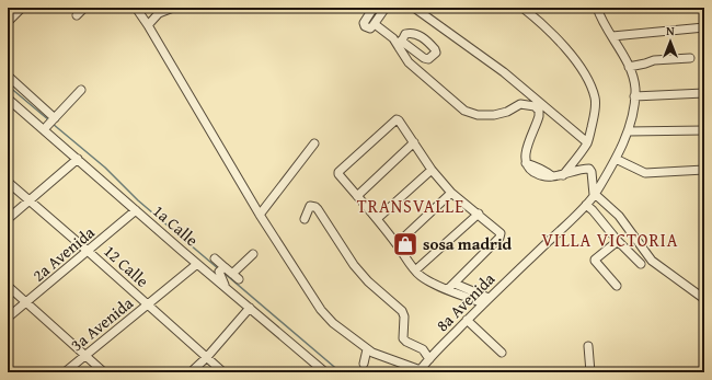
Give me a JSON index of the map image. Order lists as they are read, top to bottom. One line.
{"streets":{"street":["1a Calle","2a Avenida","12 Calle","8a Avenida","3a Avenida"]},"crossings":[["1a Calle","2a Avenida"],["1a Calle","3a Avenida"],["2a Avenida","12 Calle"],["12 Calle","3a Avenida"]],"districts":["TRANSVALLE","VILLA VICTORIA"],"places":{"shop":["sosa madrid"]},"north":"top"}
